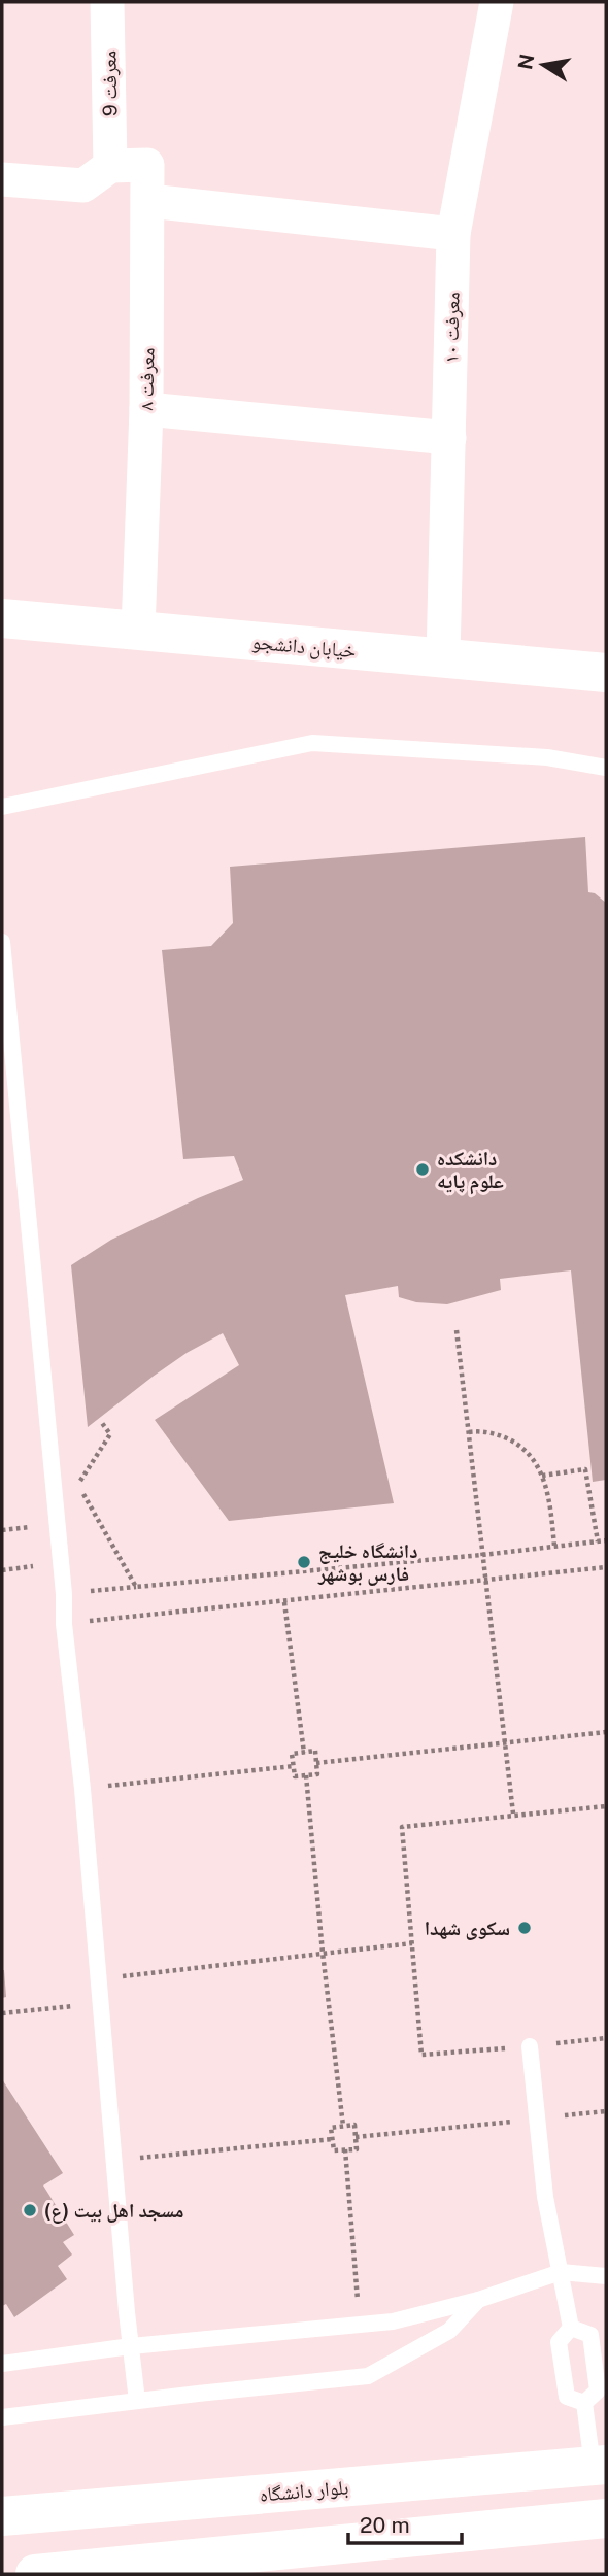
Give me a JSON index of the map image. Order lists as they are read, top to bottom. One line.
{"streets":{"street":["معرفت 9","معرفت ۱۰","معرفت ۸","خیابان دانشجو","بلوار دانشگاه"]},"crossings":[["معرفت 9","معرفت ۸"],["معرفت ۱۰","خیابان دانشجو"],["معرفت ۸","خیابان دانشجو"]],"places":["دانشکده علوم پایه","دانشگاه خلیج فارس بوشهر","سکوی شهدا","مسجد اهل بیت (ع)"],"scale_bar":"20 m","north":"left"}
